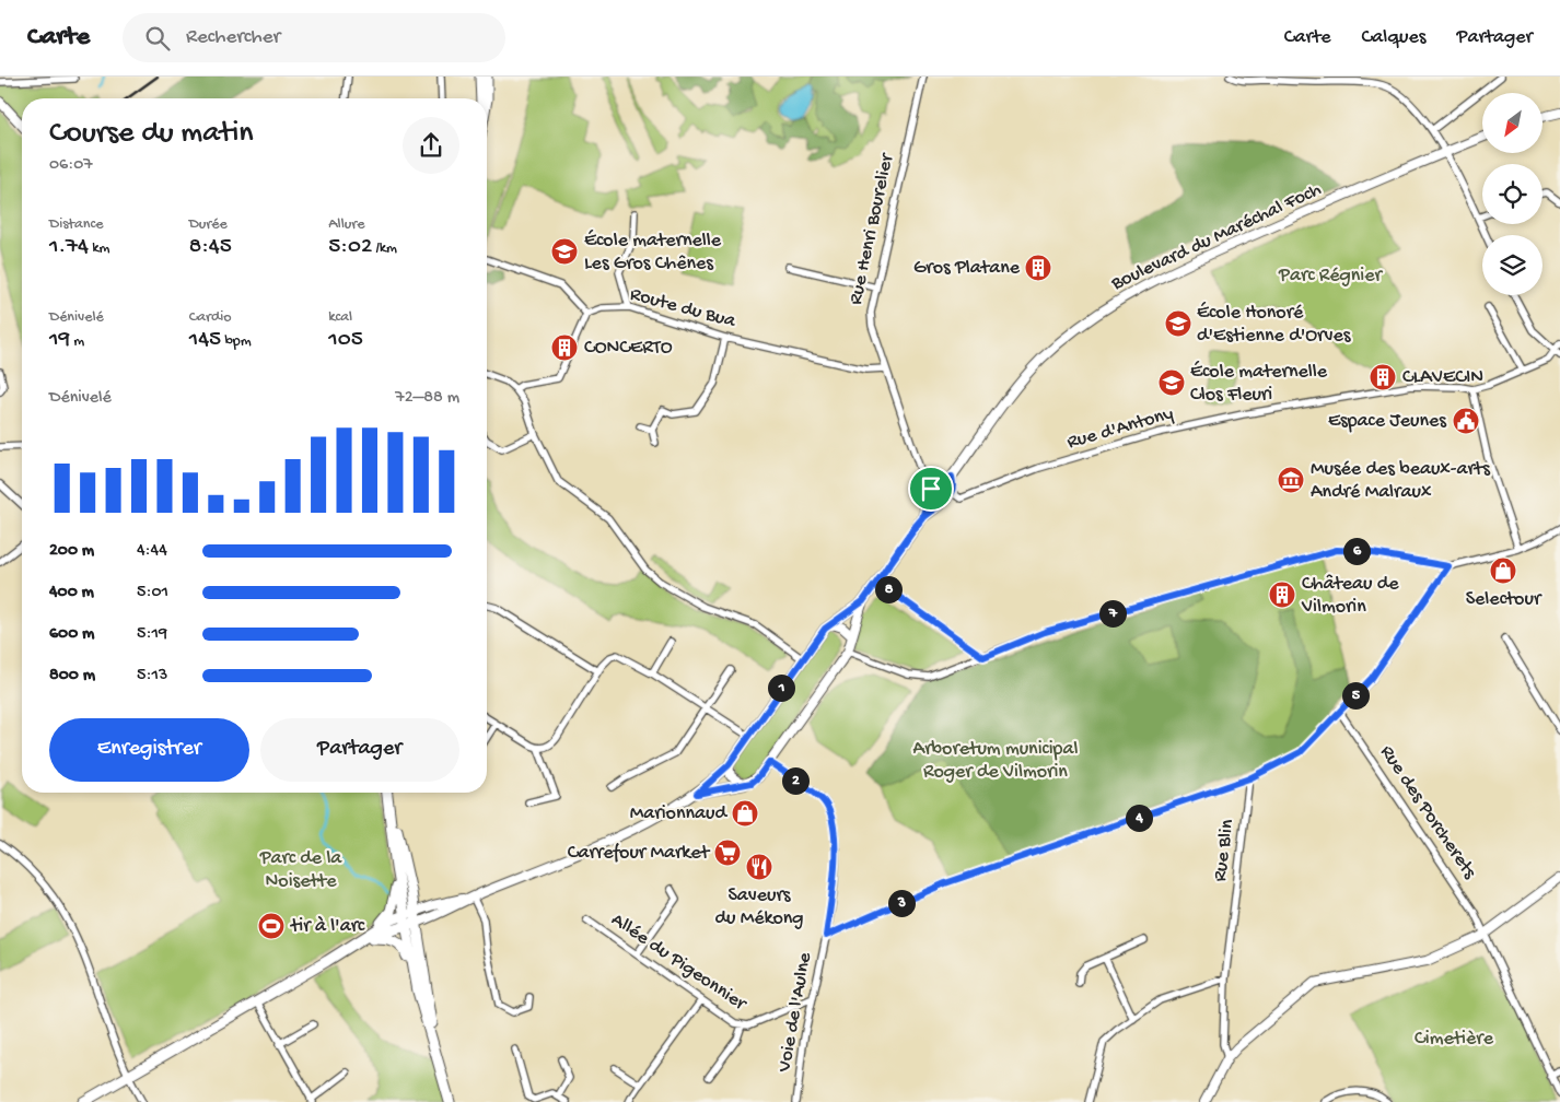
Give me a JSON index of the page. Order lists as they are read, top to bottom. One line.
{"streets":{"street":["Rue Henri Bourelier","Boulevard du Maréchal Foch","Route du Bua","Rue d'Antony","Rue des Porcherets","Rue Blin","Allée du Pigeonnier","Voie de l'Aulne"]},"crossings":[["Rue Henri Bourelier","Route du Bua"],["Allée du Pigeonnier","Voie de l'Aulne"]],"parks":["Parc Régnier","Arboretum municipal Roger de Vilmorin","Parc de la Noisette","Cimetière"],"places":{"school or university":["École maternelle Les Gros Chênes","École Honoré d'Estienne d'Orves","École maternelle Clos Fleuri"],"building":["Gros Platane","CONCERTO","CLAVECIN","Château de Vilmorin"],"public building":["Espace Jeunes"],"museum":["Musée des beaux-arts André Malraux"],"shop":["Selectour","Marionnaud"],"supermarket":["Carrefour Market"],"restaurant":["Saveurs du Mékong"],"sports":["tir à l'arc"]},"north":"bottom left","page":{"header":"Carte","search":"Rechercher","nav":["Carte","Calques","Partager"],"heading":["Course du matin","06:07"],"stats":[["Distance","1.74 km"],["Durée","8:45"],["Allure","5:02 /km"],["Dénivelé","19 m"],["Cardio","145 bpm"],["kcal","105"]],"chart":["Dénivelé","72–88 m"],"list":[{"name":"200 m","note":"4:44"},{"name":"400 m","note":"5:01"},{"name":"600 m","note":"5:19"},{"name":"800 m","note":"5:13"}],"pins":["6","8","7","1","5","2","4","3"],"buttons":["Enregistrer","Partager"]}}
